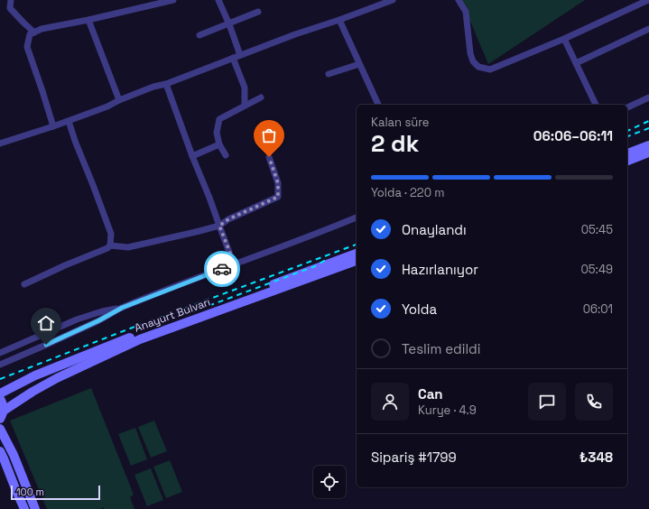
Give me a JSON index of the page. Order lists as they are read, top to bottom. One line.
{"streets":{"main road":["Anayurt Bulvarı"]},"scale_bar":"100 m","page":{"heading":["2 dk","Kalan süre","06:06–06:11"],"panel":["Can","Kurye · 4.9","Sipariş #1799","₺348"],"bar":"Yolda · 220 m","list":[["Onaylandı","05:45"],["Hazırlanıyor","05:49"],["Yolda","06:01"],"Teslim edildi"],"scale":"100 m"}}
